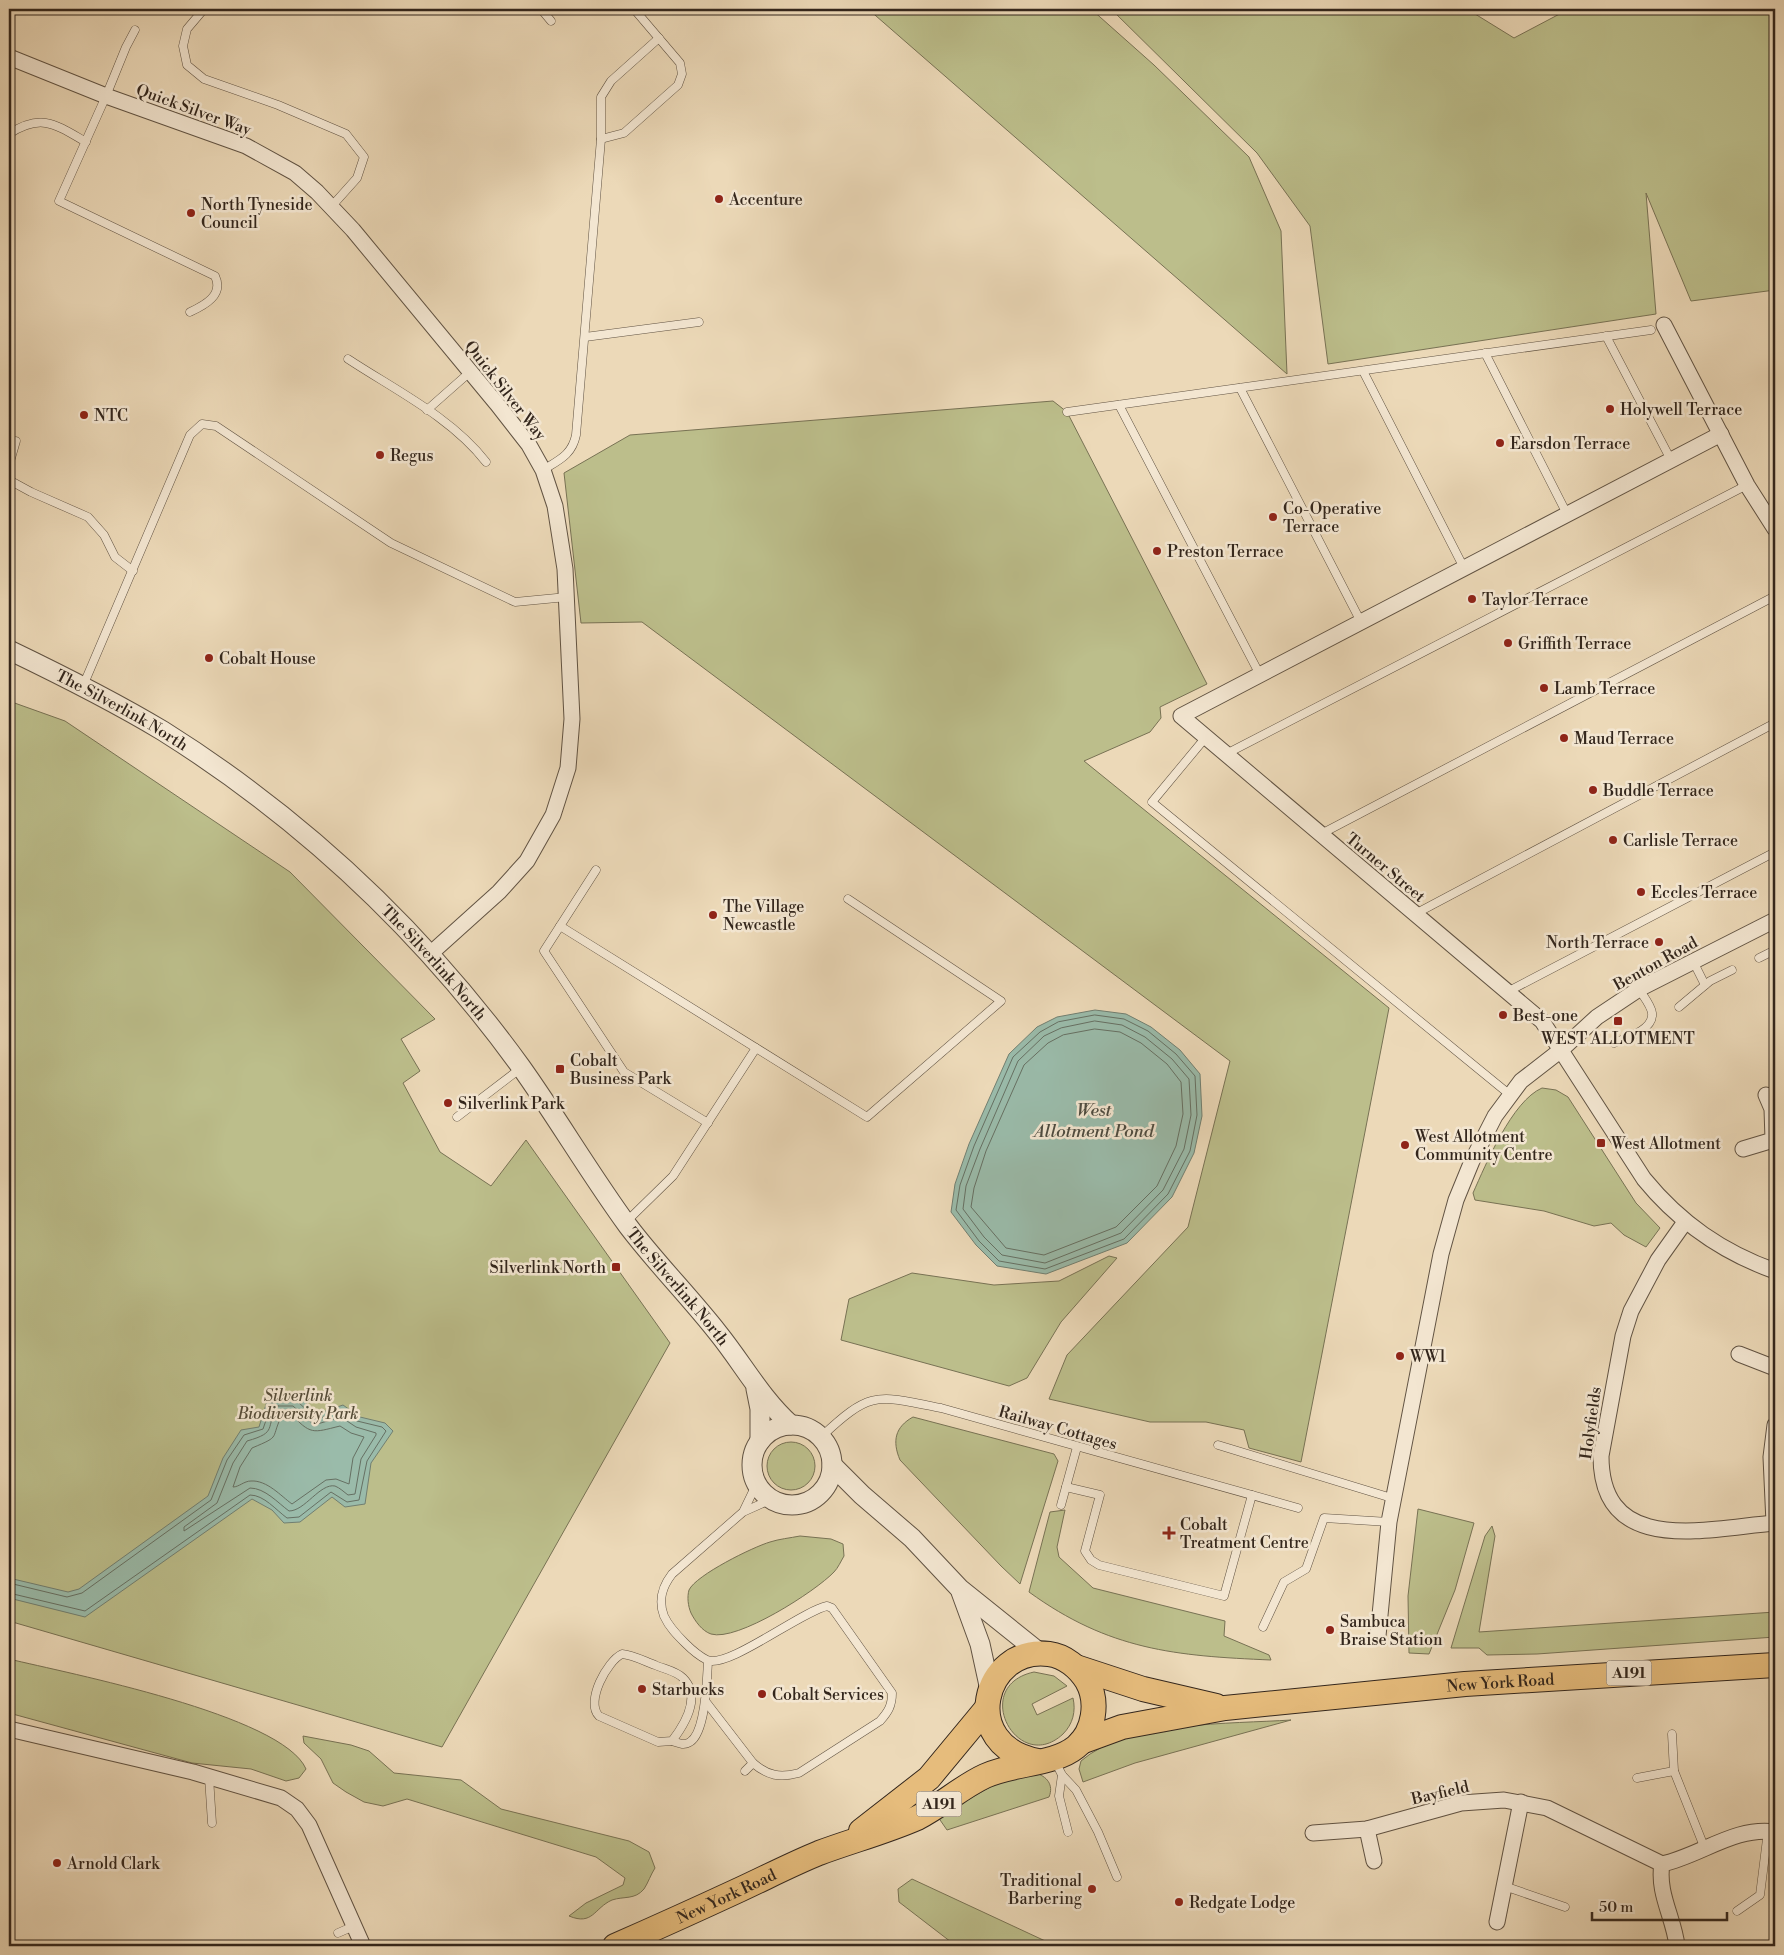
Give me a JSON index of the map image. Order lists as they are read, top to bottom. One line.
{"streets":{"main road":["A191","New York Road"],"street":["Quick Silver Way","The Silverlink North","Turner Street","Benton Road","Holyfields","Bayfield"],"lane":["Railway Cottages"]},"crossings":[["Quick Silver Way","The Silverlink North"],["The Silverlink North","Railway Cottages"],["Turner Street","Benton Road"]],"water":["West Allotment Pond"],"parks":["Silverlink Biodiversity Park"],"places":{"other":["Accenture","North Tyneside Council","Holywell Terrace","NTC","Earsdon Terrace","Regus","Co-Operative Terrace","Preston Terrace","Taylor Terrace","Griffith Terrace","Cobalt House","Lamb Terrace","Maud Terrace","Buddle Terrace","Carlisle Terrace","Eccles Terrace","The Village Newcastle","North Terrace","Best-one","Silverlink Park","West Allotment Community Centre","WW1","Sambuca Braise Station","Starbucks","Cobalt Services","Arnold Clark","Traditional Barbering","Redgate Lodge"],"transit":["WEST ALLOTMENT","Cobalt Business Park","West Allotment","Silverlink North"],"health":["Cobalt Treatment Centre"]},"scale_bar":"50 m"}
